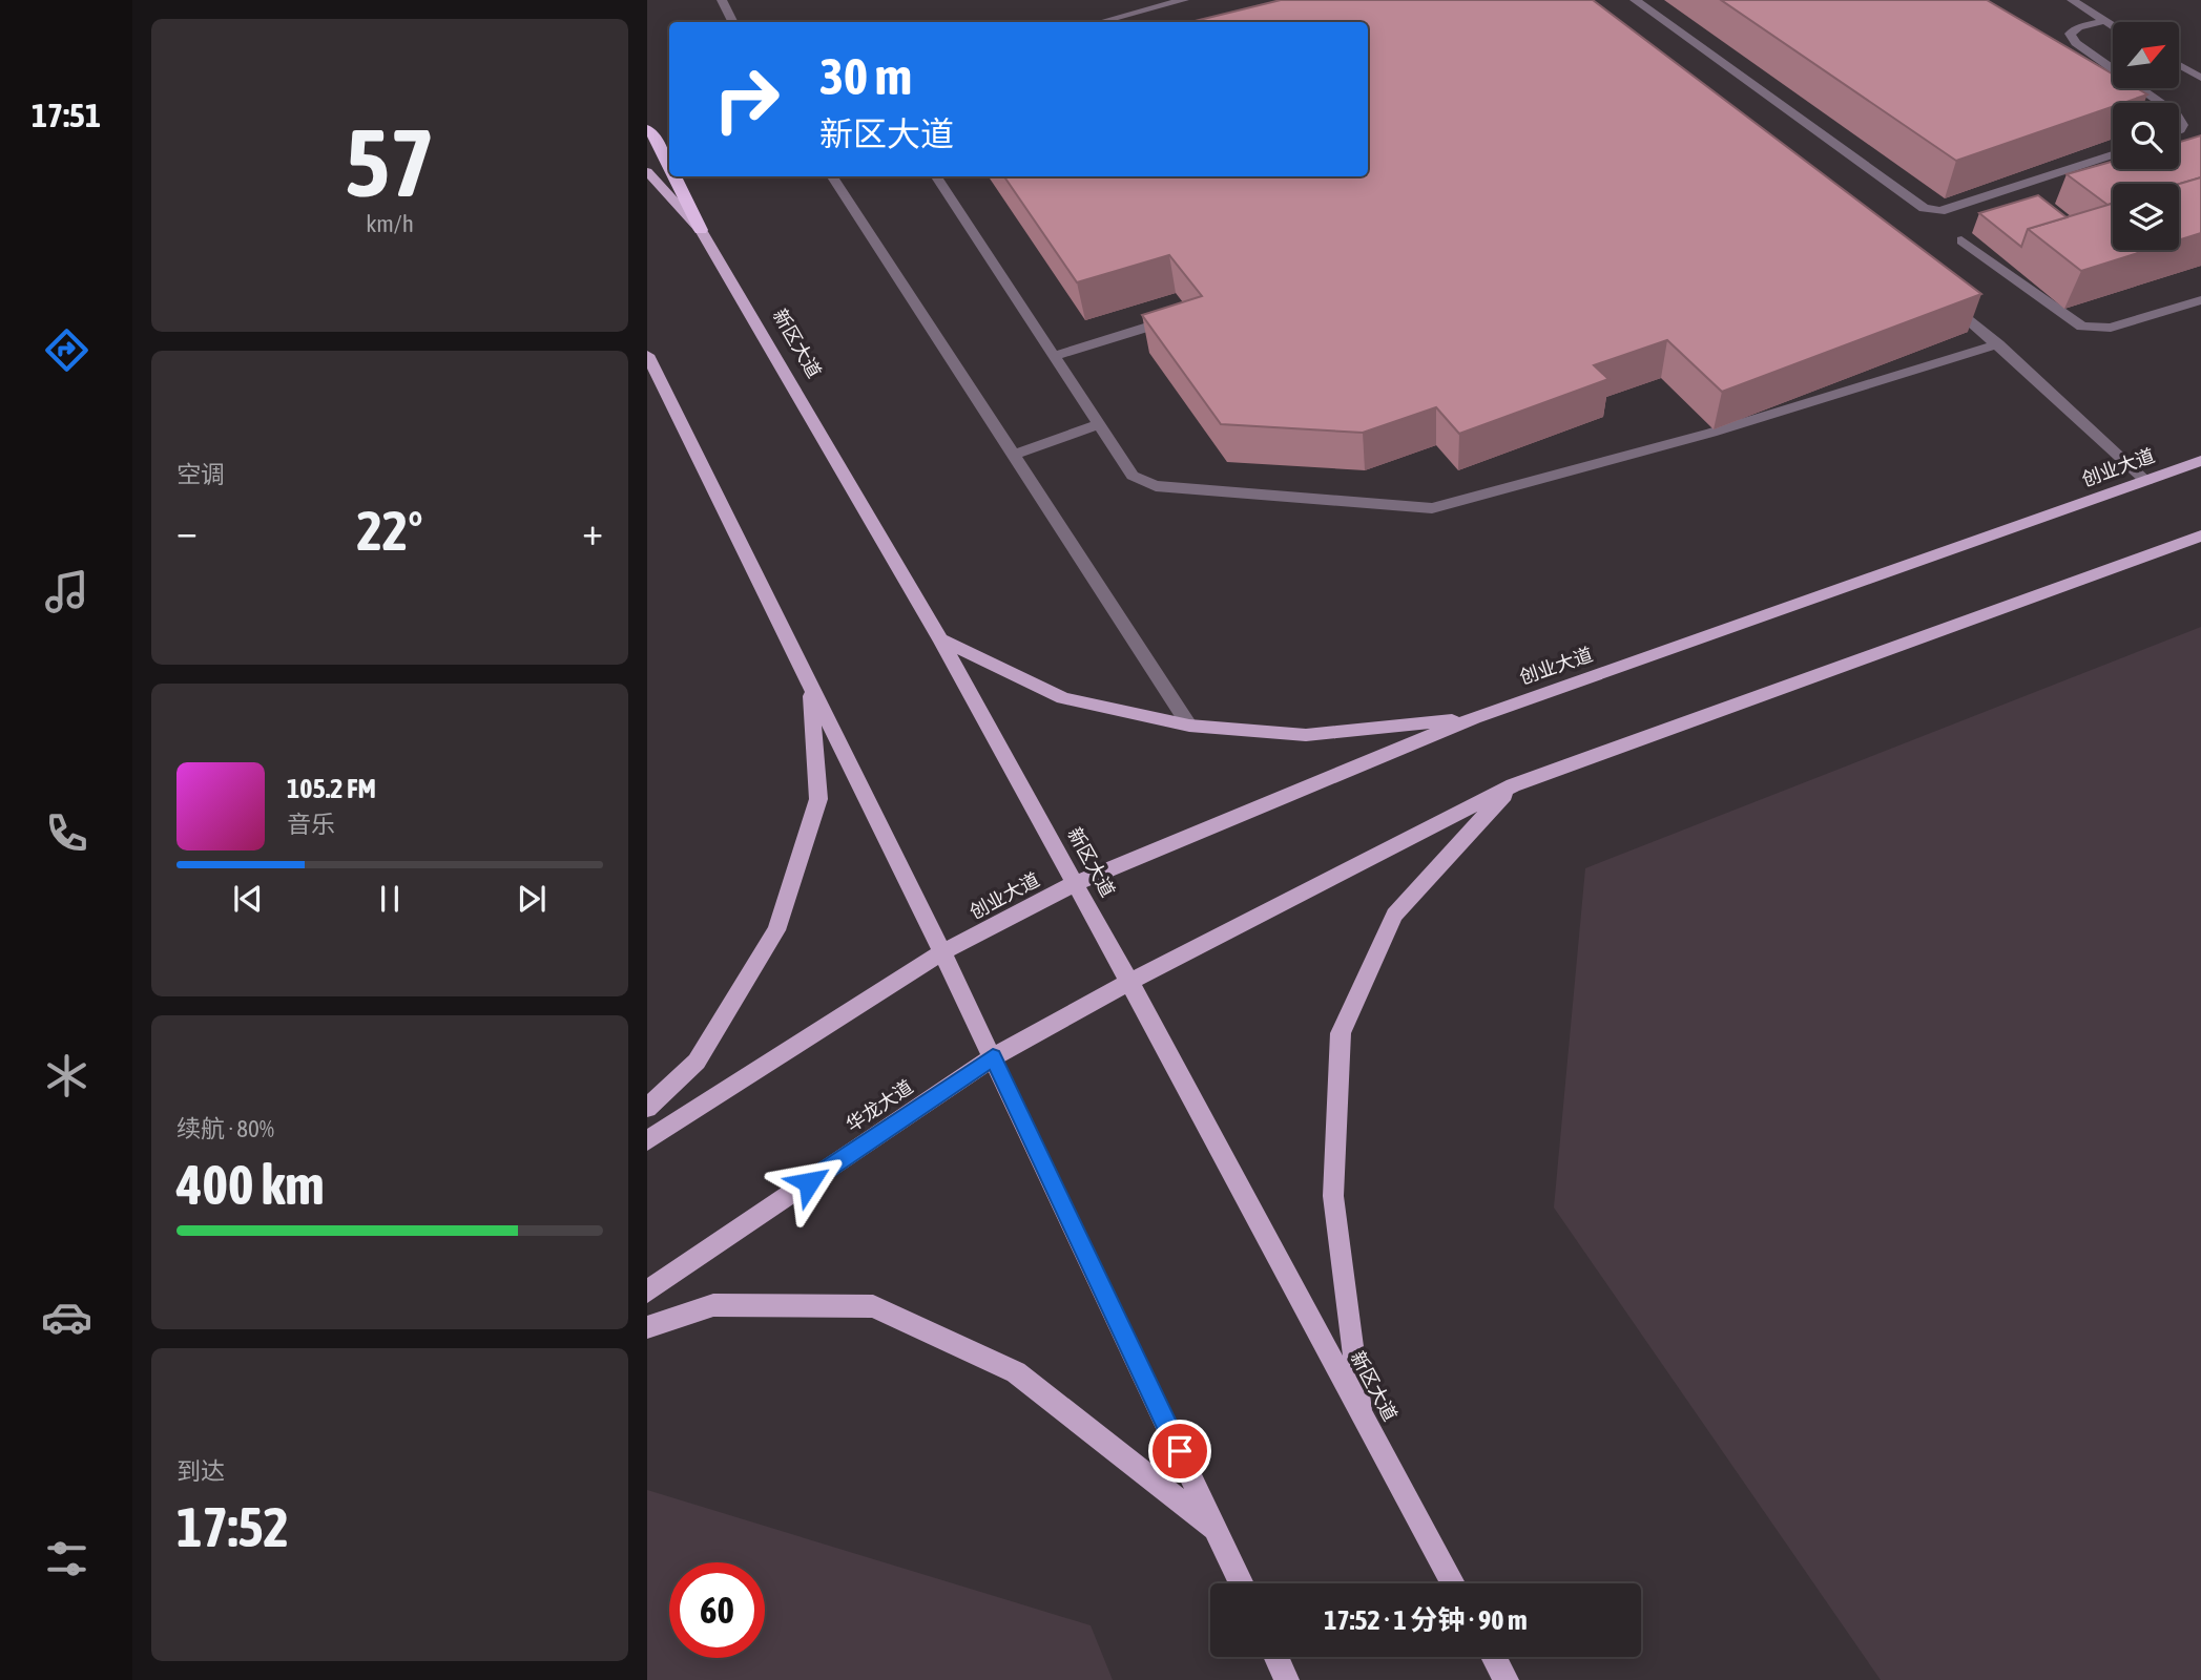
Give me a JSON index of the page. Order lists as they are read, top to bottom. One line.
{"streets":{"main road":["新区大道","创业大道","华龙大道"]},"crossings":[["新区大道","创业大道"]],"north":"top right","page":{"tabs":"17:51","tile":[["57","km/h"],"空调",["续航 · 80%","400 km"],["到达","17:52"]],"turn":["30 m","新区大道"],"heat":["−","22°","+"],"song":["105.2 FM","音乐"],"limit":"60","trip":"17:52 · 1 分钟 · 90 m"}}
